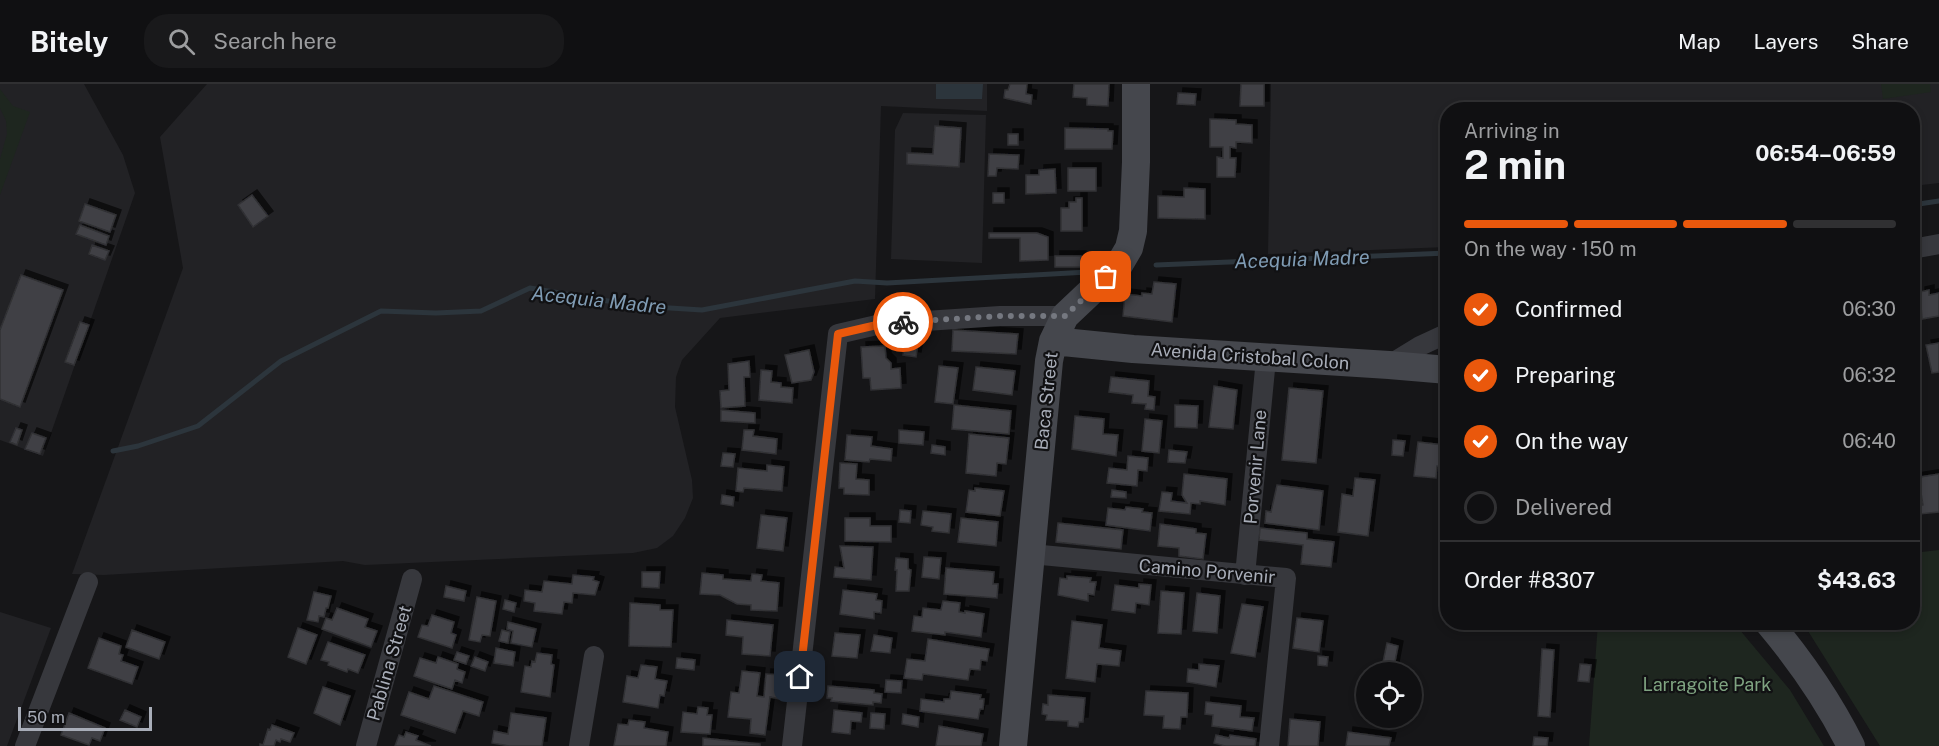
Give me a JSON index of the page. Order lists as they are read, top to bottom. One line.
{"streets":{"street":["Avenida Cristobal Colon","Baca Street","Porvenir Lane","Camino Porvenir","Pablina Street"]},"crossings":[["Avenida Cristobal Colon","Baca Street"],["Avenida Cristobal Colon","Porvenir Lane"],["Baca Street","Camino Porvenir"],["Porvenir Lane","Camino Porvenir"]],"water":["Acequia Madre"],"parks":["Larragoite Park"],"scale_bar":"50 m","page":{"header":"Bitely","search":"Search here","nav":["Map","Layers","Share"],"heading":["2 min","Arriving in","06:54–06:59"],"panel":["Order #8307","$43.63"],"bar":"On the way · 150 m","list":[["Confirmed","06:30"],["Preparing","06:32"],["On the way","06:40"],"Delivered"],"scale":"50 m"}}
